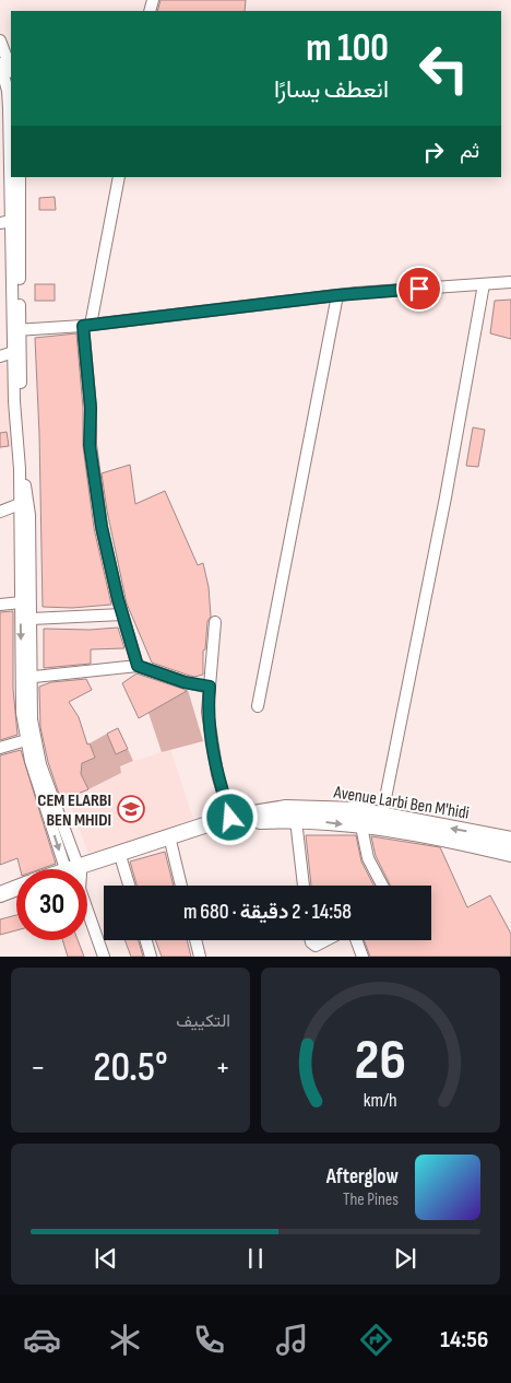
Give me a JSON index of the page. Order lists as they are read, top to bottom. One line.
{"streets":{"main road":["Avenue Larbi Ben M'hidi"]},"places":{"school or university":["CEM ELARBI BEN MHIDI"]},"page":{"turn":["100 m","انعطف يسارًا"],"then":"ثم","limit":"30","trip":"14:58 · 2 دقيقة · 680 m","tile":"التكييف","heat":["−","20.5°","+"],"song":["Afterglow","The Pines"],"tabs":"14:56","gauge":["26","km/h"]}}
